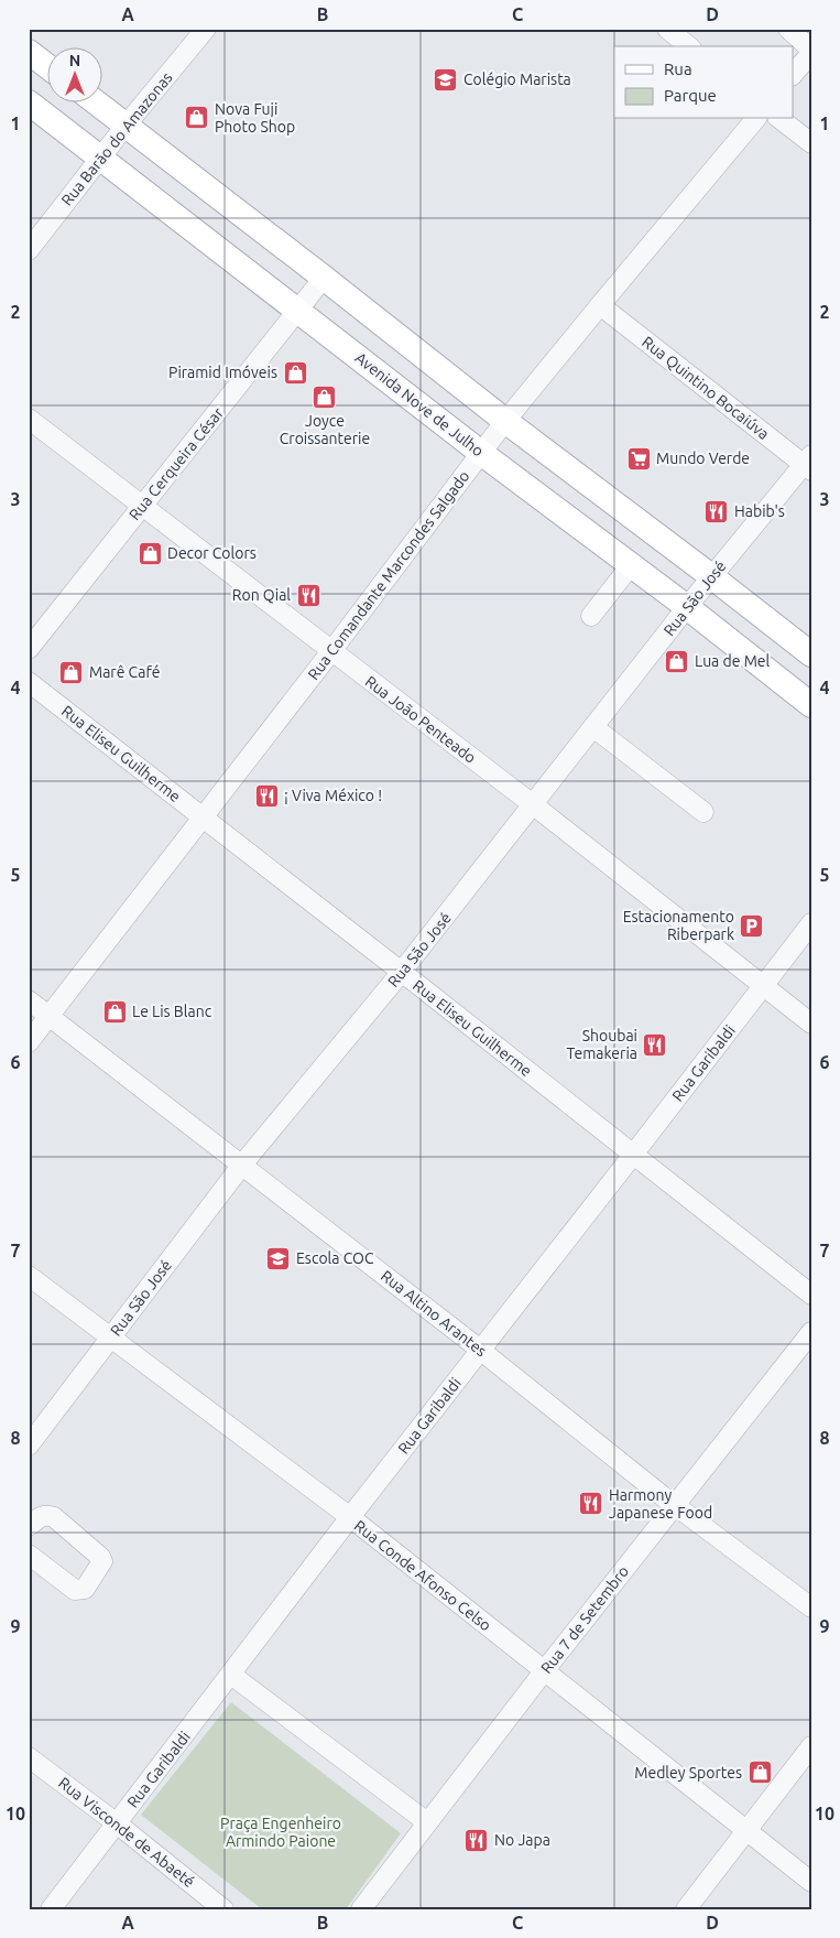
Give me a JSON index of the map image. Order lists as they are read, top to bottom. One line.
{"streets":{"main road":["Avenida Nove de Julho"],"street":["Rua Barão do Amazonas","Rua Quintino Bocaiúva","Rua Cerqueira César","Rua Comandante Marcondes Salgado","Rua São José","Rua João Penteado","Rua Eliseu Guilherme","Rua Garibaldi","Rua Altino Arantes","Rua Conde Afonso Celso","Rua 7 de Setembro","Rua Visconde de Abaeté"]},"crossings":[["Rua Barão do Amazonas","Avenida Nove de Julho"],["Rua Quintino Bocaiúva","Rua Comandante Marcondes Salgado"],["Rua Quintino Bocaiúva","Rua São José"],["Avenida Nove de Julho","Rua Cerqueira César"],["Avenida Nove de Julho","Rua Comandante Marcondes Salgado"],["Avenida Nove de Julho","Rua São José"],["Rua Cerqueira César","Rua João Penteado"],["Rua Comandante Marcondes Salgado","Rua João Penteado"],["Rua Comandante Marcondes Salgado","Rua Eliseu Guilherme"],["Rua Comandante Marcondes Salgado","Rua Altino Arantes"],["Rua São José","Rua João Penteado"],["Rua São José","Rua Eliseu Guilherme"],["Rua São José","Rua Altino Arantes"],["Rua São José","Rua Conde Afonso Celso"],["Rua João Penteado","Rua Garibaldi"],["Rua Eliseu Guilherme","Rua Garibaldi"],["Rua Garibaldi","Rua Altino Arantes"],["Rua Garibaldi","Rua Conde Afonso Celso"],["Rua Garibaldi","Rua Visconde de Abaeté"],["Rua Altino Arantes","Rua 7 de Setembro"],["Rua Conde Afonso Celso","Rua 7 de Setembro"]],"parks":["Praça Engenheiro Armindo Paione"],"places":{"school or university":["Colégio Marista","Escola COC"],"shop":["Nova Fuji Photo Shop","Piramid Imóveis","Joyce Croissanterie","Decor Colors","Lua de Mel","Marê Café","Le Lis Blanc","Medley Sportes"],"supermarket":["Mundo Verde"],"restaurant":["Habib's","Ron Qial","¡ Viva México !","Shoubai Temakeria","Harmony Japanese Food","No Japa"],"parking":["Estacionamento Riberpark"]},"legend":["Rua","Parque"],"north":"top","grid":{"columns":["A","B","C","D"],"rows":["1","2","3","4","5","6","7","8","9","10"]}}
